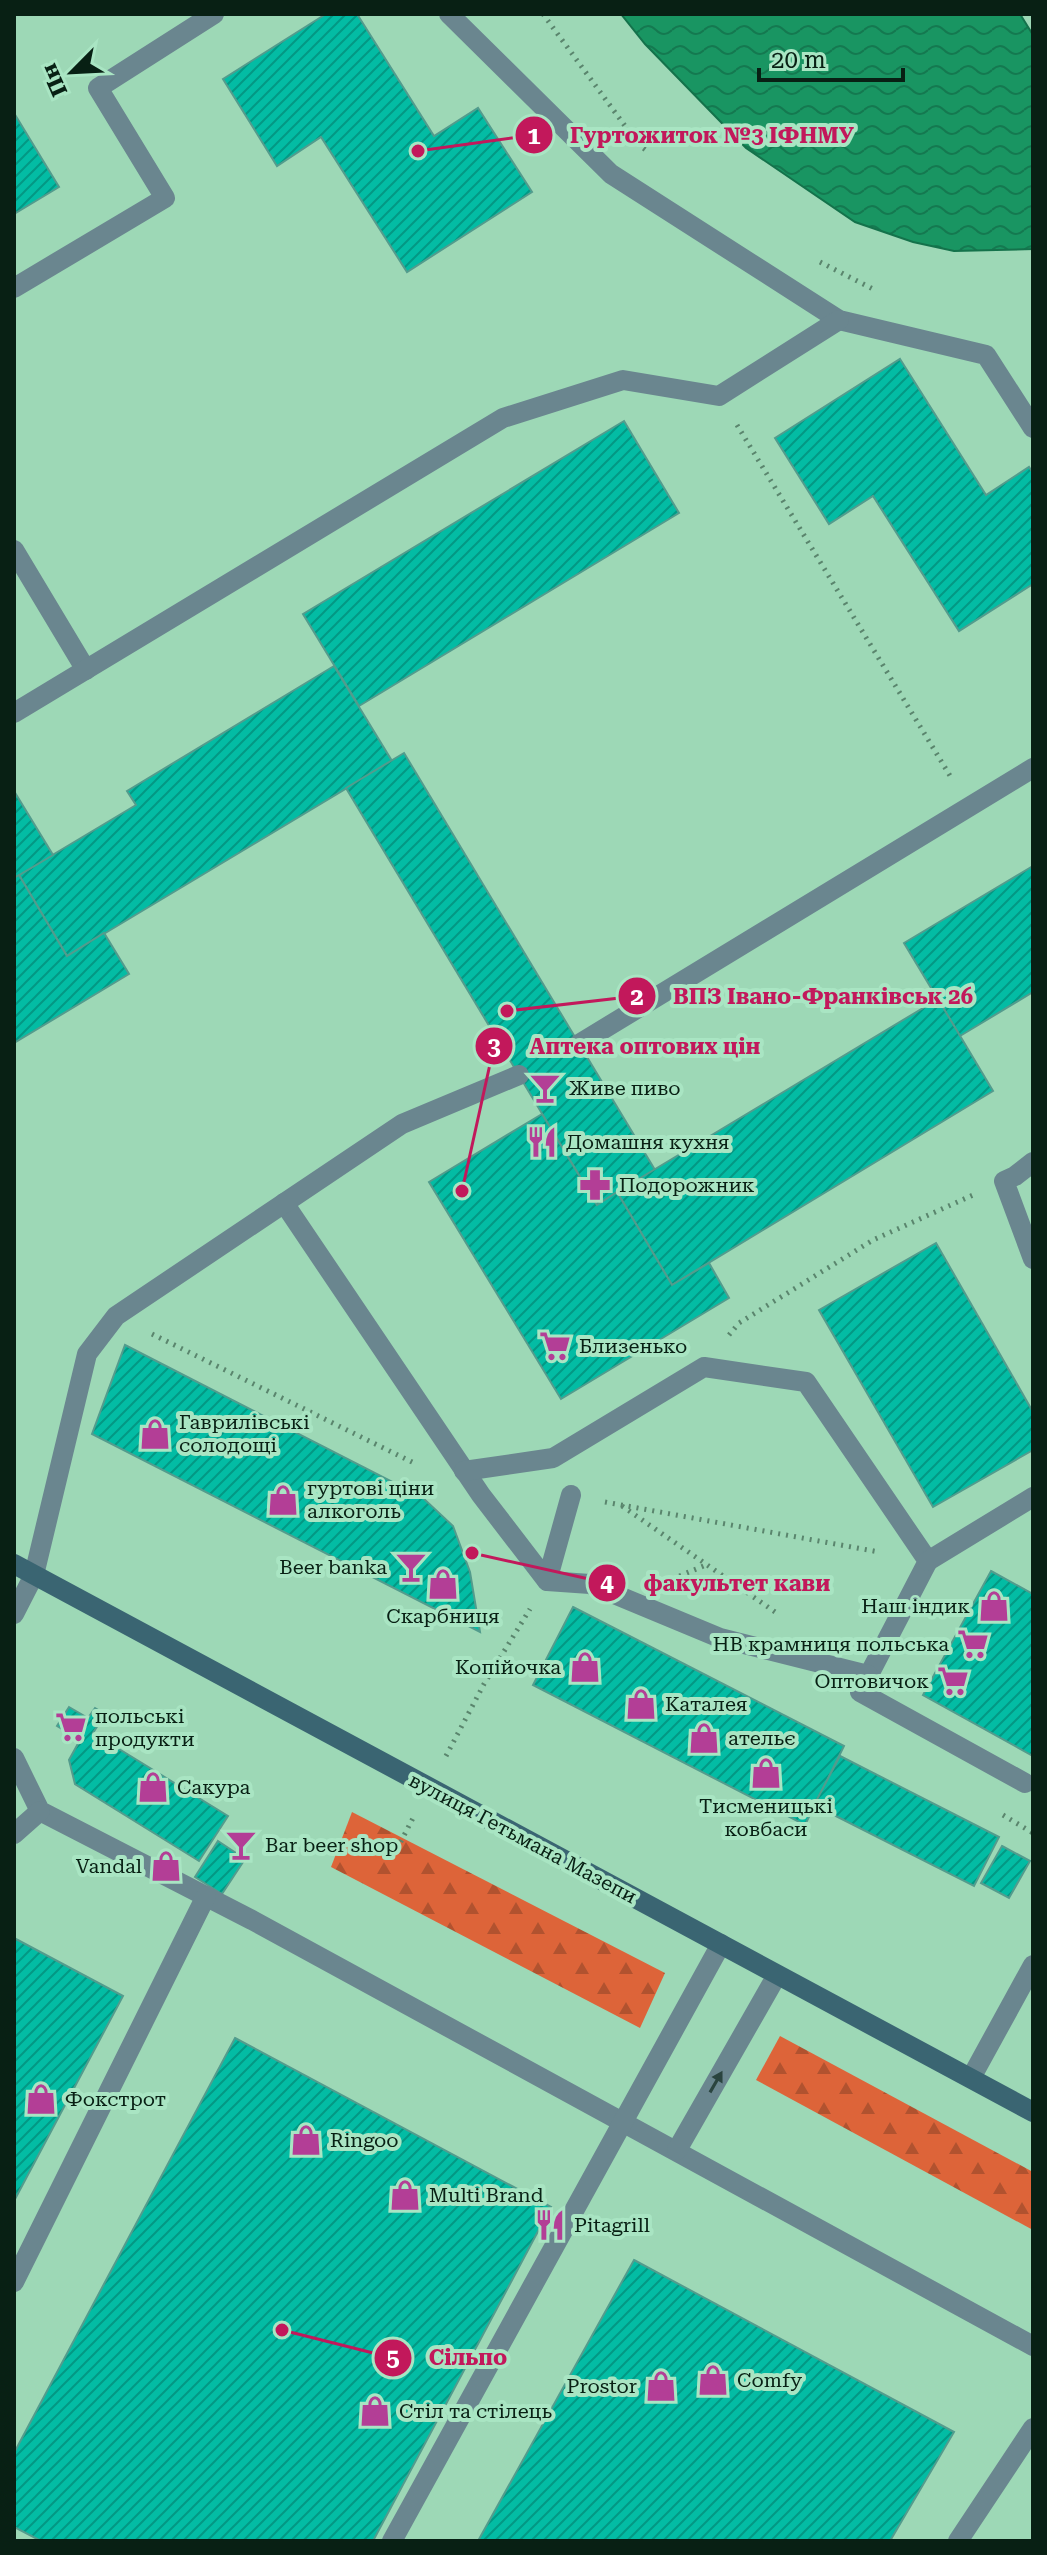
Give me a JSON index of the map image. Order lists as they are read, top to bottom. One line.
{"streets":{"main road":["вулиця Гетьмана Мазепи"]},"places":{"other":["Гуртожиток №3 ІФНМУ","ВПЗ Івано-Франківськ 26","Аптека оптових цін","факультет кави","Сільпо"],"bar":["Живе пиво","Beer banka","Bar beer shop"],"restaurant":["Домашня кухня","Pitagrill"],"pharmacy":["Подорожник"],"supermarket":["Близенько","НВ крамниця польська","Оптовичок","польські продукти"],"shop":["Гаврилівські солодощі","гуртові ціни алкоголь","Скарбниця","Наш індик","Копійочка","Каталея","ательє","Тисменицькі ковбаси","Сакура","Vandal","Фокстрот","Ringoo","Multi Brand","Comfy","Prostor","Стіл та стілець"]},"scale_bar":"20 m","north":"bottom left"}
